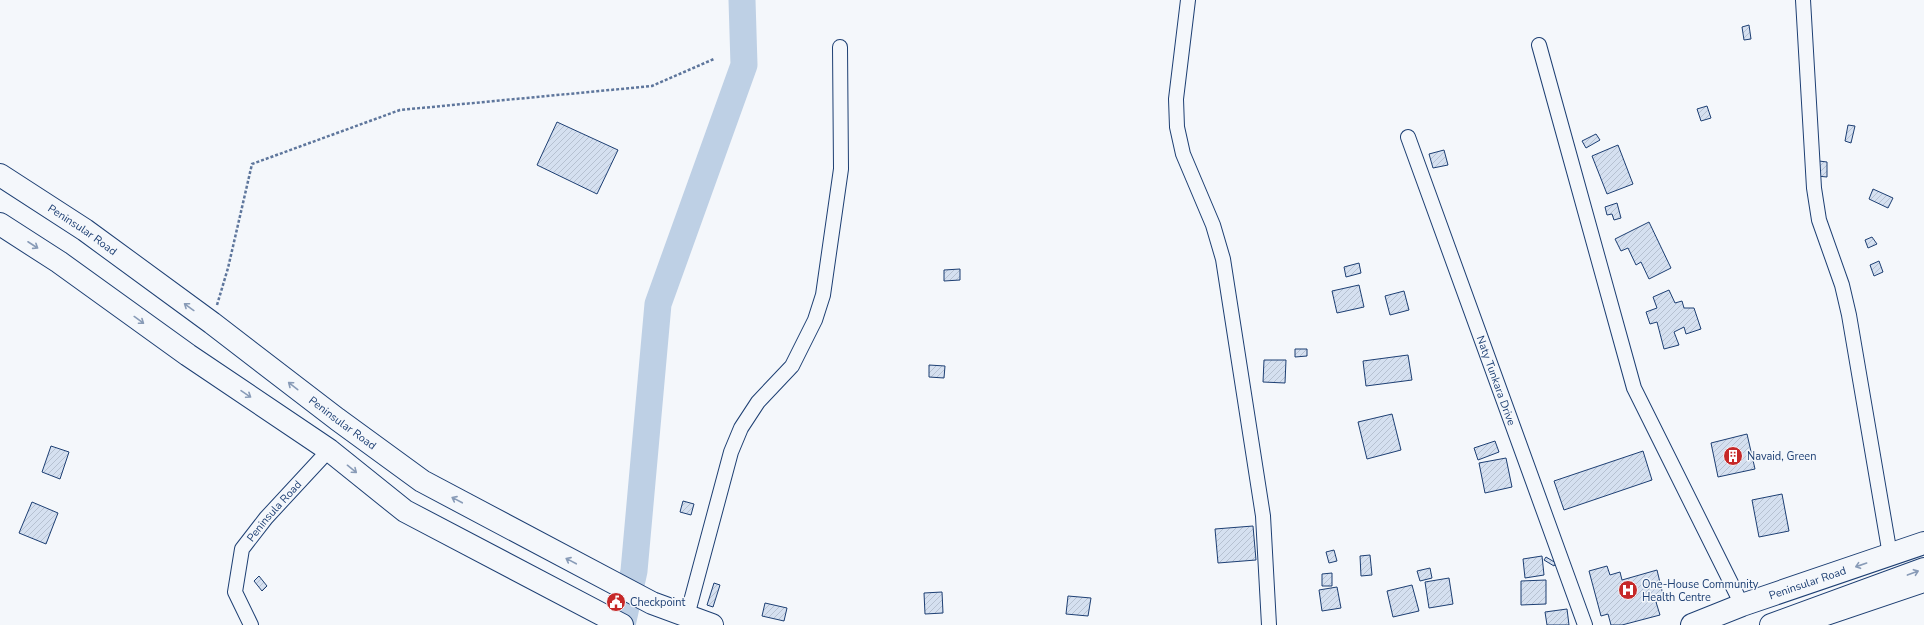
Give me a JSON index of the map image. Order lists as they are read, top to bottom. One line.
{"streets":{"main road":["Peninsular Road"],"street":["Naty Tunkara Drive","Peninsula Road"]},"places":{"building":["Navaid, Green"],"hospital":["One-House Community Health Centre"],"public building":["Checkpoint"]}}
